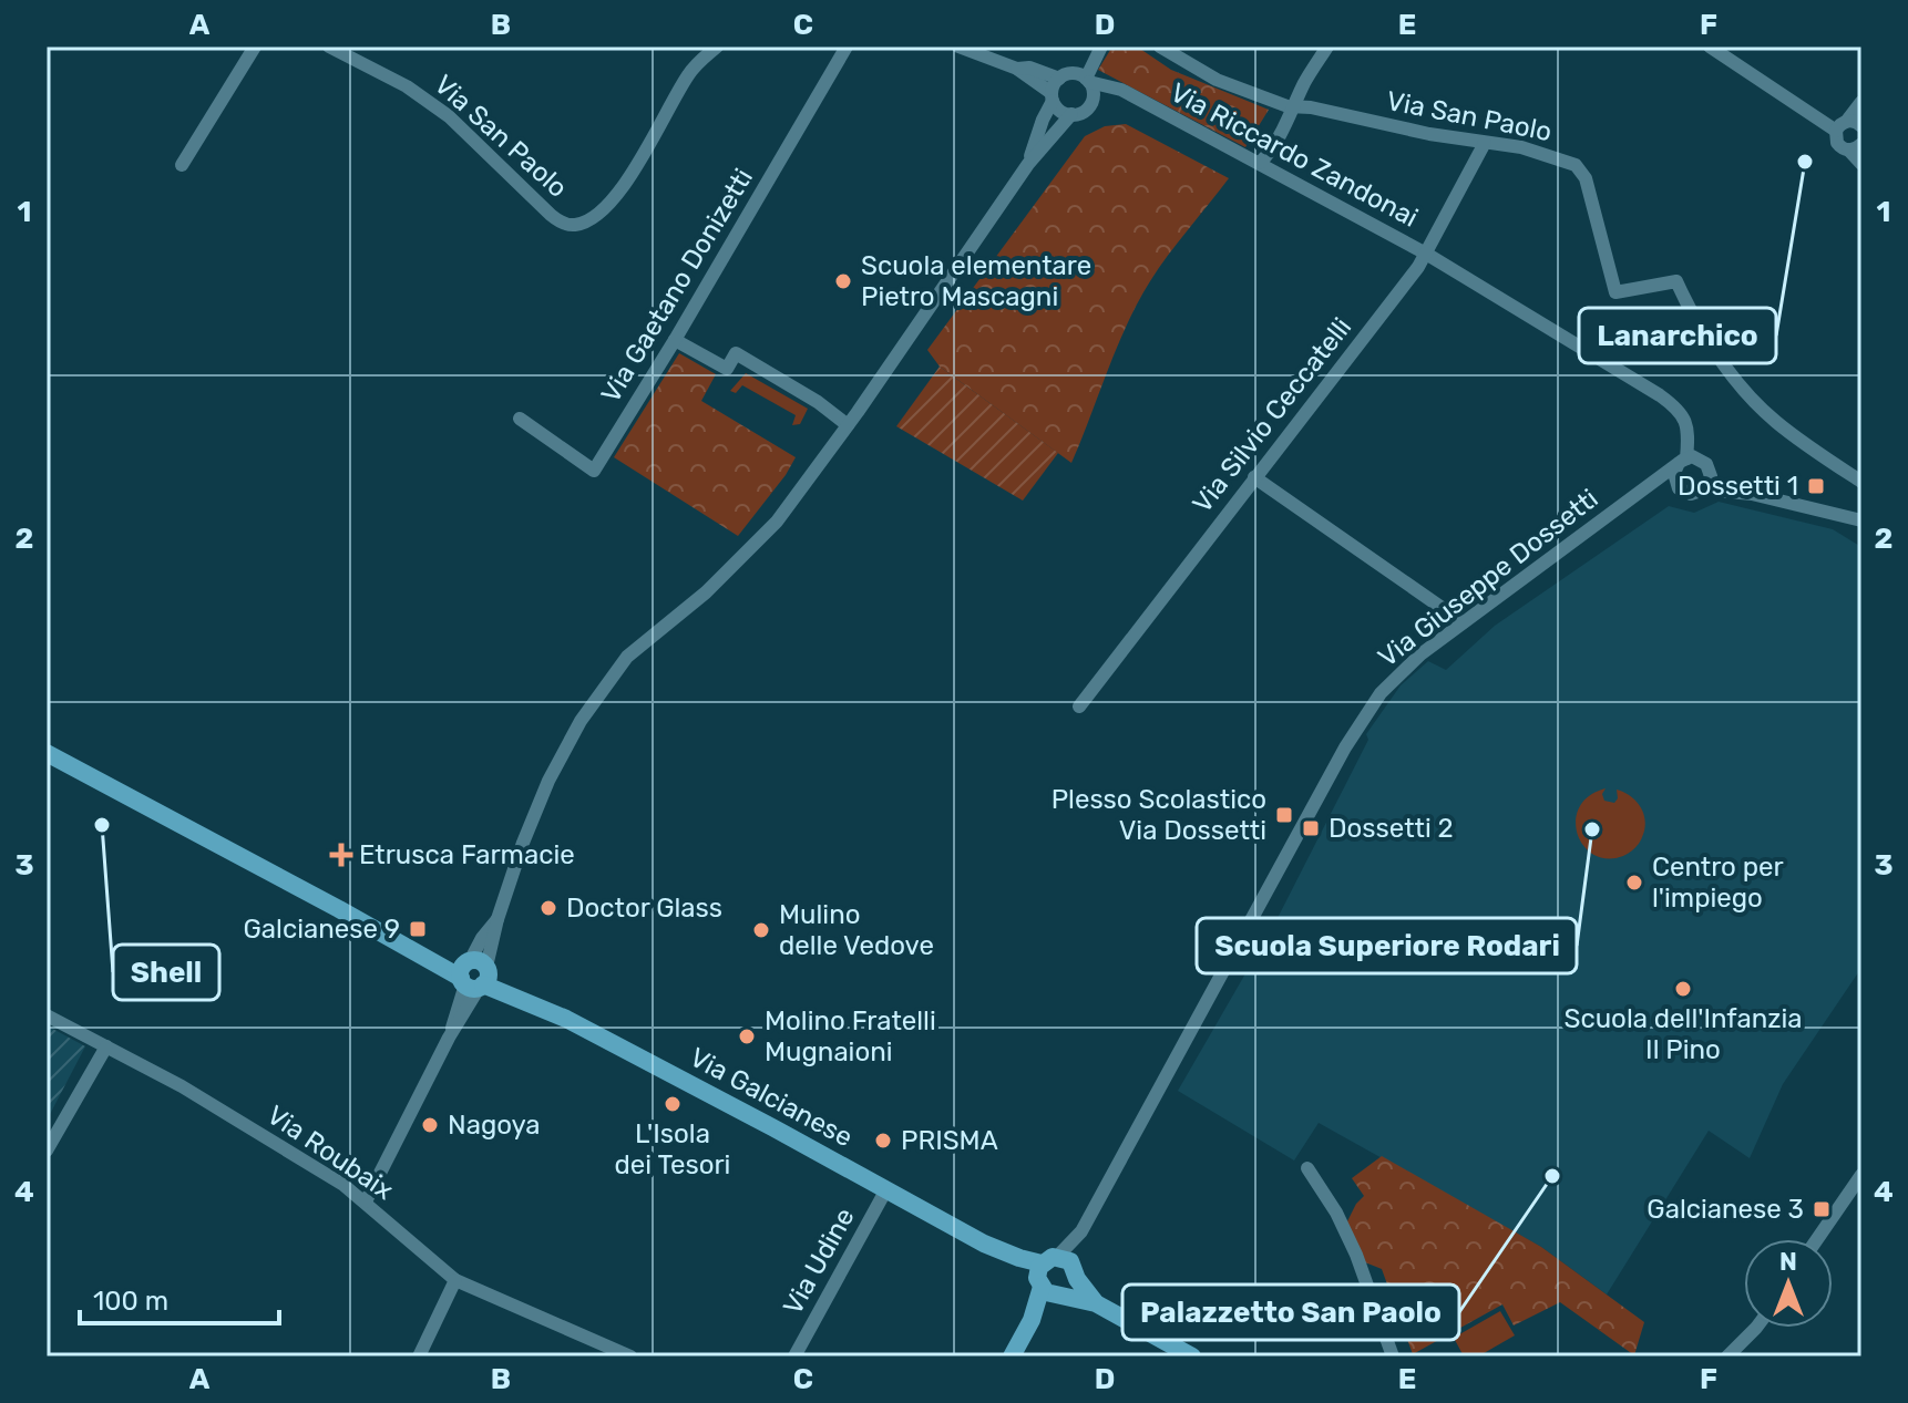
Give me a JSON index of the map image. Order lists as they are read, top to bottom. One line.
{"streets":{"street":["Via San Paolo","Via Riccardo Zandonai","Via Gaetano Donizetti","Via Silvio Ceccatelli","Via Giuseppe Dossetti","Via Galcianese","Via Roubaix","Via Udine"]},"crossings":[["Via San Paolo","Via Silvio Ceccatelli"],["Via Riccardo Zandonai","Via Silvio Ceccatelli"],["Via Riccardo Zandonai","Via Giuseppe Dossetti"],["Via Giuseppe Dossetti","Via Galcianese"],["Via Galcianese","Via Udine"]],"places":{"other":["Lanarchico","Scuola elementare Pietro Mascagni","Shell","Scuola Superiore Rodari","Centro per l'impiego","Doctor Glass","Mulino delle Vedove","Scuola dell'Infanzia Il Pino","Molino Fratelli Mugnaioni","L'Isola dei Tesori","Nagoya","PRISMA","Palazzetto San Paolo"],"transit":["Dossetti 1","Plesso Scolastico Via Dossetti","Dossetti 2","Galcianese 9","Galcianese 3"],"health":["Etrusca Farmacie"]},"scale_bar":"100 m","north":"top","grid":{"columns":["A","B","C","D","E","F"],"rows":["1","2","3","4"]}}
